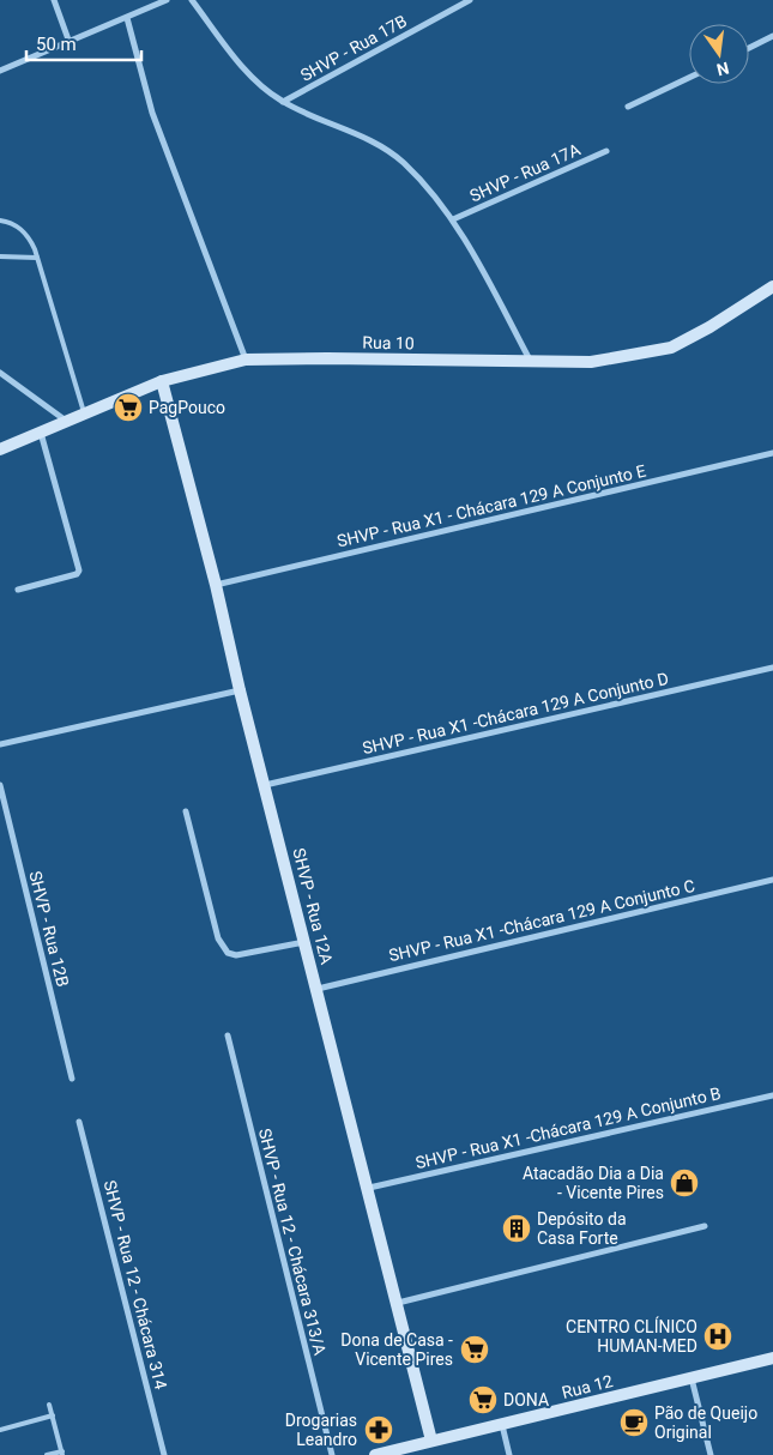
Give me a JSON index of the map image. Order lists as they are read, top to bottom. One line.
{"streets":{"street":["SHVP - Rua 17B","SHVP - Rua 17A","Rua 10","SHVP - Rua X1 - Chácara 129 A Conjunto E","SHVP - Rua X1 -Chácara 129 A Conjunto D","SHVP - Rua 12A","SHVP - Rua X1 -Chácara 129 A Conjunto C","SHVP - Rua 12B","SHVP - Rua X1 -Chácara 129 A Conjunto B","SHVP - Rua 12 - Chácara 313/A","SHVP - Rua 12 - Chácara 314","Rua 12"]},"crossings":[["Rua 10","SHVP - Rua 12A"],["SHVP - Rua X1 - Chácara 129 A Conjunto E","SHVP - Rua 12A"],["SHVP - Rua X1 -Chácara 129 A Conjunto D","SHVP - Rua 12A"],["SHVP - Rua 12A","SHVP - Rua X1 -Chácara 129 A Conjunto C"],["SHVP - Rua 12A","SHVP - Rua X1 -Chácara 129 A Conjunto B"],["SHVP - Rua 12A","Rua 12"]],"places":{"supermarket":["PagPouco","Dona de Casa - Vicente Pires","DONA"],"shop":["Atacadão Dia a Dia - Vicente Pires"],"building":["Depósito da Casa Forte"],"hospital":["CENTRO CLÍNICO HUMAN-MED"],"cafe":["Pão de Queijo Original"],"pharmacy":["Drogarias Leandro"]},"scale_bar":"50 m","north":"bottom"}
